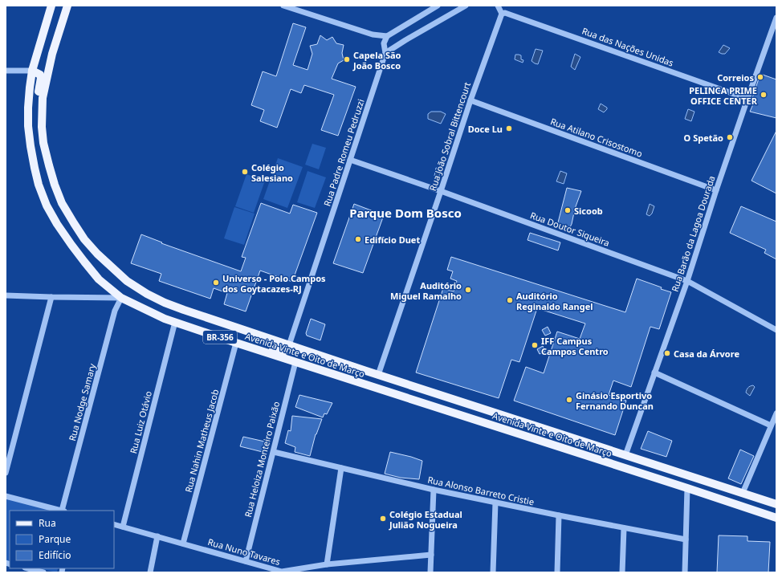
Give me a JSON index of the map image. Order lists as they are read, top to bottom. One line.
{"streets":{"main road":["BR-356","Avenida Vinte e Oito de Março"],"street":["Rua das Nações Unidas","Rua João Sobral Bittencourt","Rua Atilano Crisostomo","Rua Padre Romeu Pedruzzi","Rua Doutor Siqueira","Rua Barão da Lagoa Dourada","Rua Nodge Samary","Rua Luiz Otávio","Rua Nahin Matheus Jacob","Rua Heloiza Monteiro Paixão","Rua Alonso Barreto Cristie","Rua Nuno Tavares"]},"crossings":[["Rua das Nações Unidas","Rua João Sobral Bittencourt"],["Rua das Nações Unidas","Rua Barão da Lagoa Dourada"],["Rua João Sobral Bittencourt","Rua Atilano Crisostomo"],["Rua João Sobral Bittencourt","Rua Doutor Siqueira"],["Rua João Sobral Bittencourt","Avenida Vinte e Oito de Março"],["Rua Atilano Crisostomo","Rua Barão da Lagoa Dourada"],["Rua Padre Romeu Pedruzzi","Rua Doutor Siqueira"],["Rua Padre Romeu Pedruzzi","Avenida Vinte e Oito de Março"],["Rua Doutor Siqueira","Rua Barão da Lagoa Dourada"],["Rua Barão da Lagoa Dourada","Avenida Vinte e Oito de Março"],["Avenida Vinte e Oito de Março","Rua Nodge Samary"],["Avenida Vinte e Oito de Março","Rua Luiz Otávio"],["Avenida Vinte e Oito de Março","Rua Nahin Matheus Jacob"],["Avenida Vinte e Oito de Março","Rua Heloiza Monteiro Paixão"],["Rua Luiz Otávio","Rua Nuno Tavares"],["Rua Nahin Matheus Jacob","Rua Nuno Tavares"],["Rua Heloiza Monteiro Paixão","Rua Alonso Barreto Cristie"],["Rua Heloiza Monteiro Paixão","Rua Nuno Tavares"]],"districts":["Parque Dom Bosco"],"places":["Capela São João Bosco","Correios","PELINCA PRIME OFFICE CENTER","Doce Lu","O Spetão","Colégio Salesiano","Sicoob","Edifício Duet","Universo - Polo Campos dos Goytacazes-RJ","Auditório Miguel Ramalho","Auditório Reginaldo Rangel","IFF Campus Campos Centro","Casa da Árvore","Ginásio Esportivo Fernando Duncan","Colégio Estadual Julião Nogueira"],"legend":["Rua","Parque","Edifício"]}
